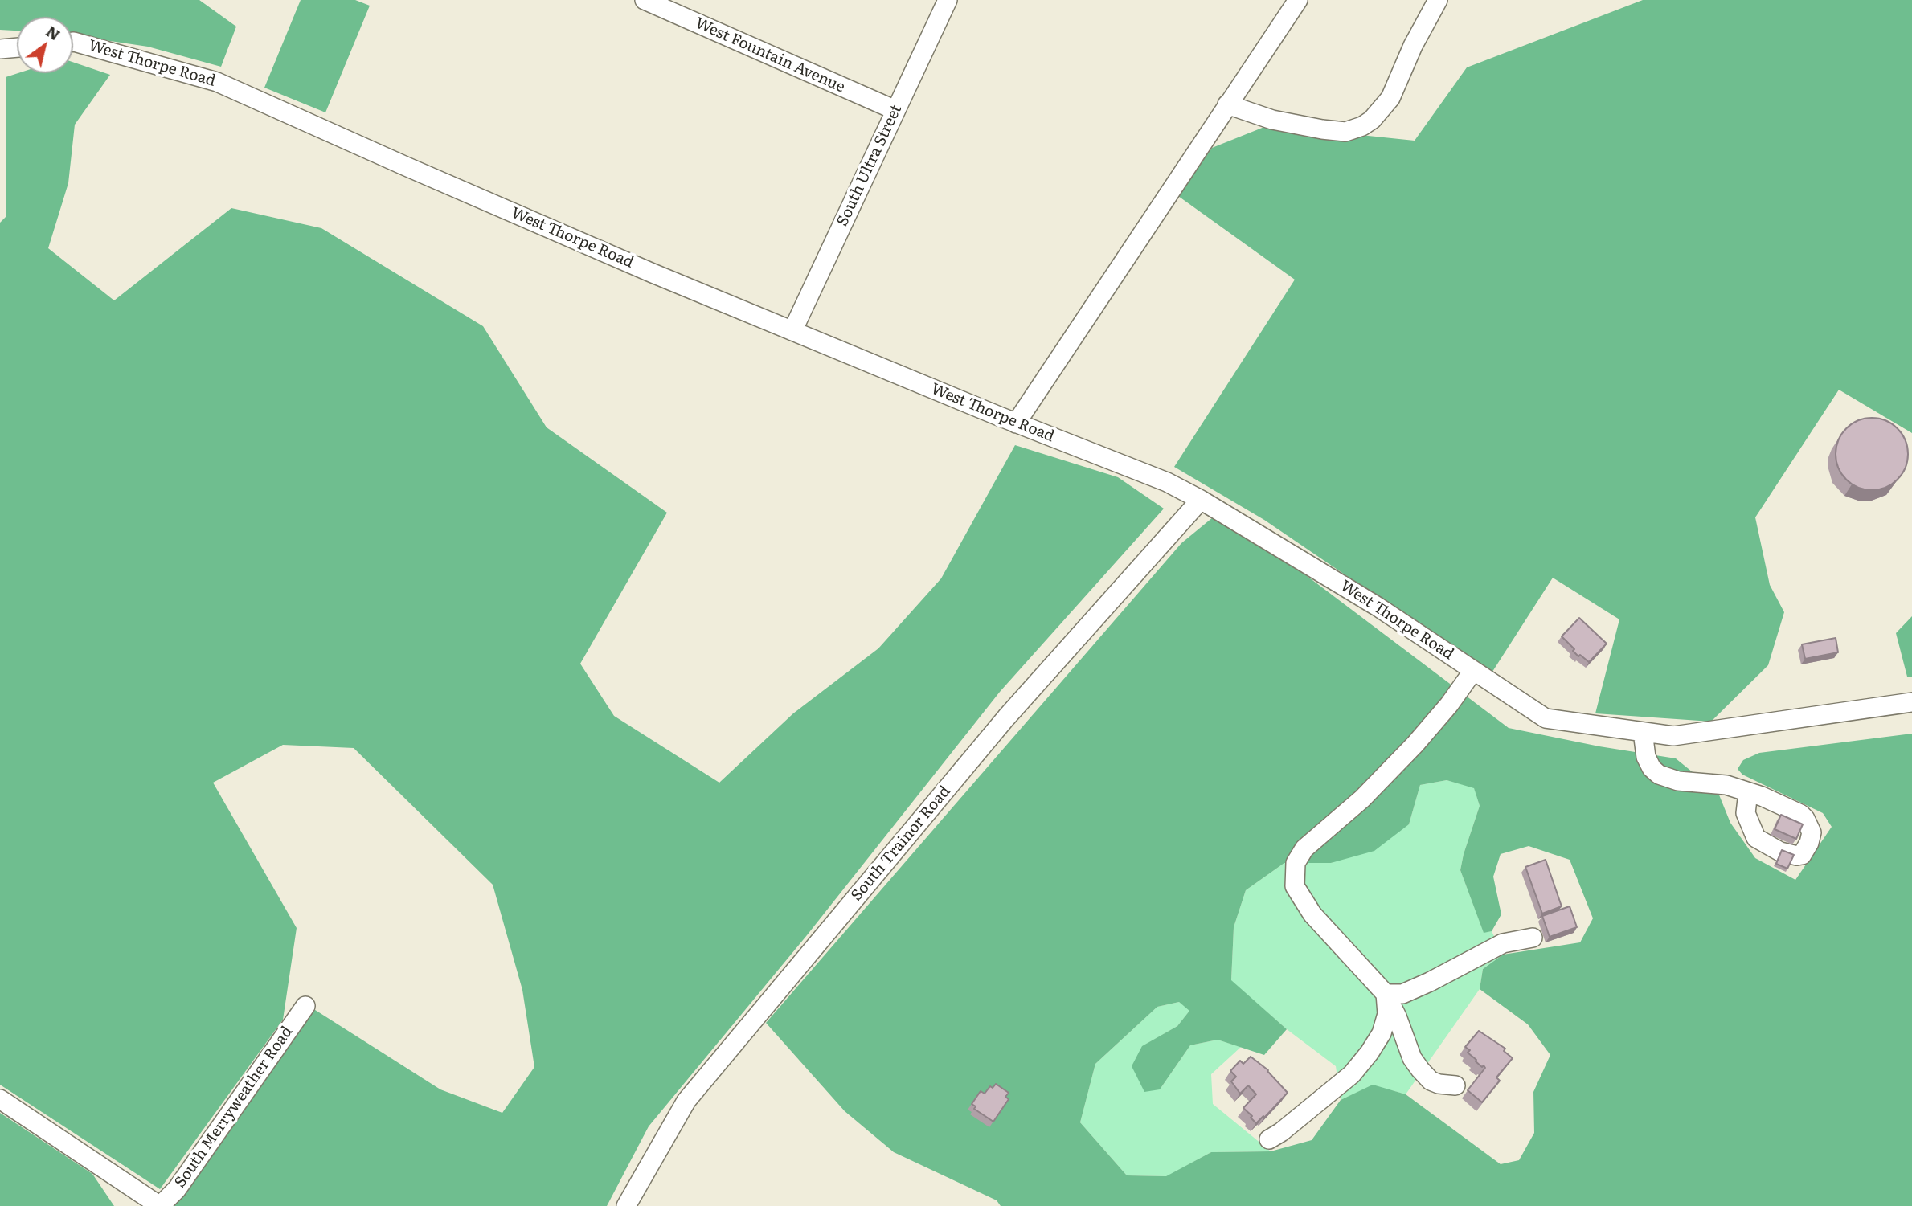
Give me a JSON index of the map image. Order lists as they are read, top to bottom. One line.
{"streets":{"street":["West Fountain Avenue","West Thorpe Road","South Ultra Street","South Trainor Road","South Merryweather Road"]},"crossings":[["West Fountain Avenue","South Ultra Street"],["West Thorpe Road","South Ultra Street"],["West Thorpe Road","South Trainor Road"]],"north":"top right"}
